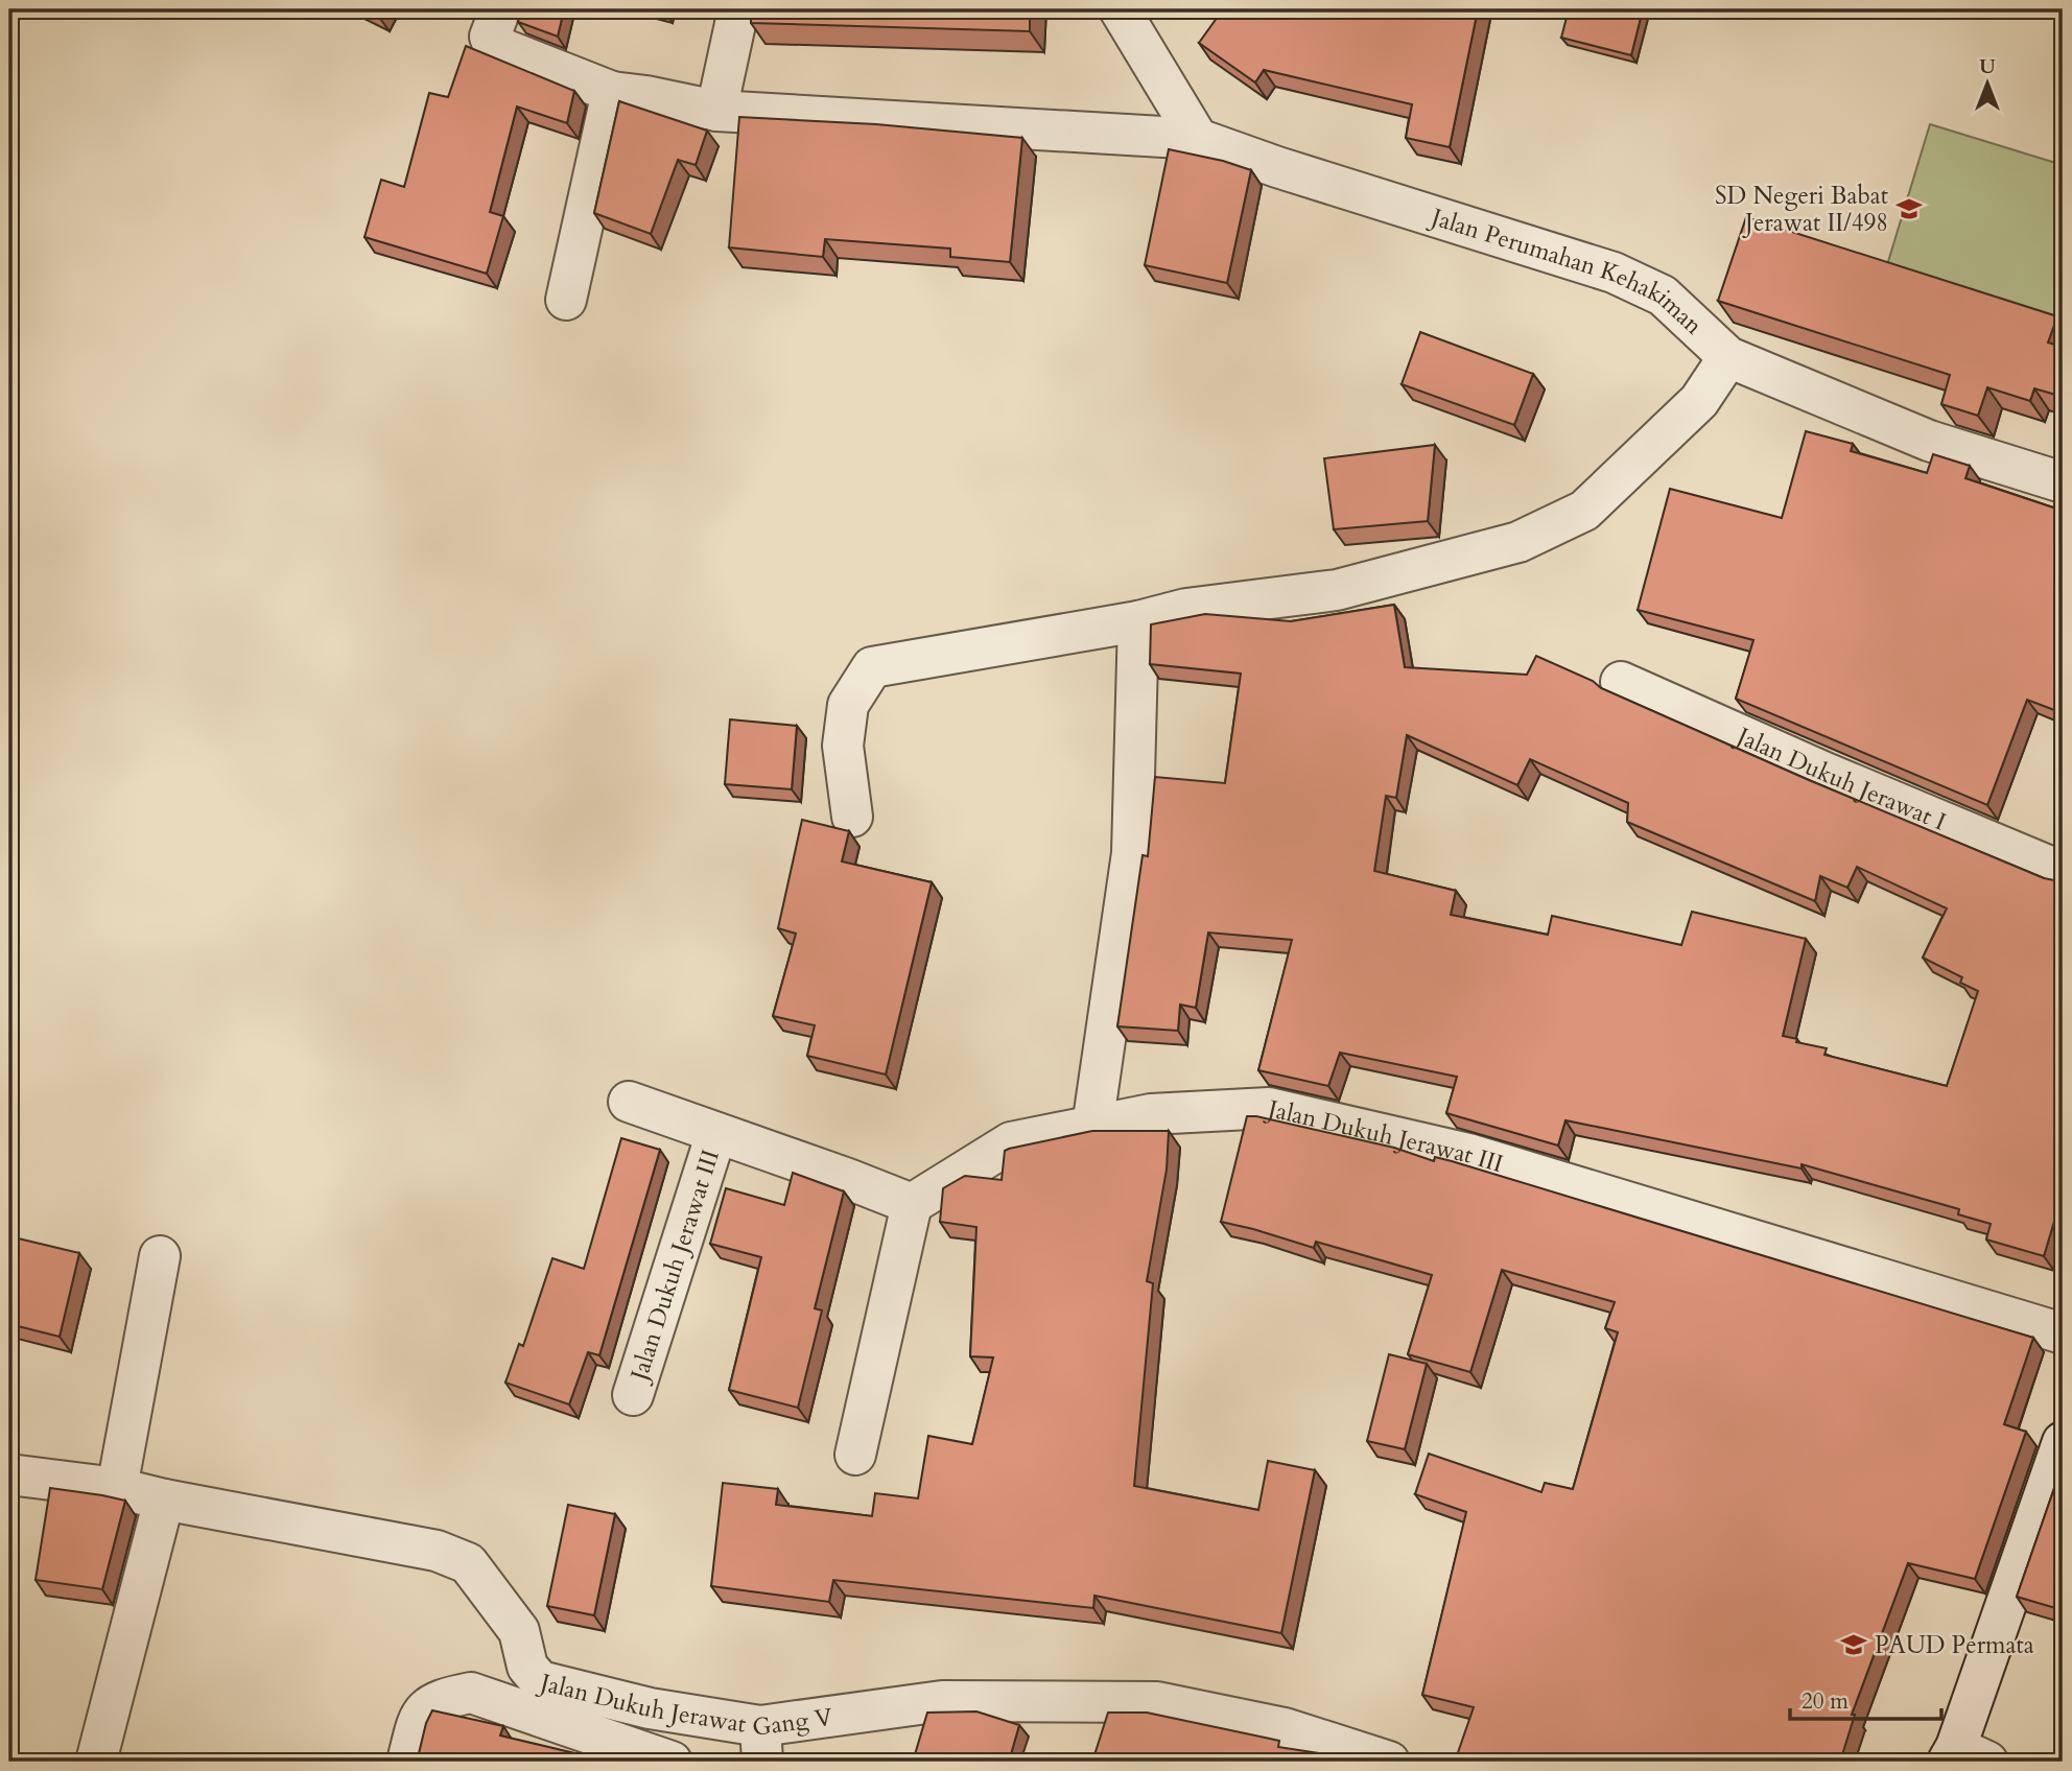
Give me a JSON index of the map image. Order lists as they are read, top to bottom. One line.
{"streets":{"street":["Jalan Perumahan Kehakiman","Jalan Dukuh Jerawat I","Jalan Dukuh Jerawat III","Jalan Dukuh Jerawat Gang V"]},"places":{"school or university":["SD Negeri Babat Jerawat II/498","PAUD Permata"]},"scale_bar":"20 m","north":"top"}
